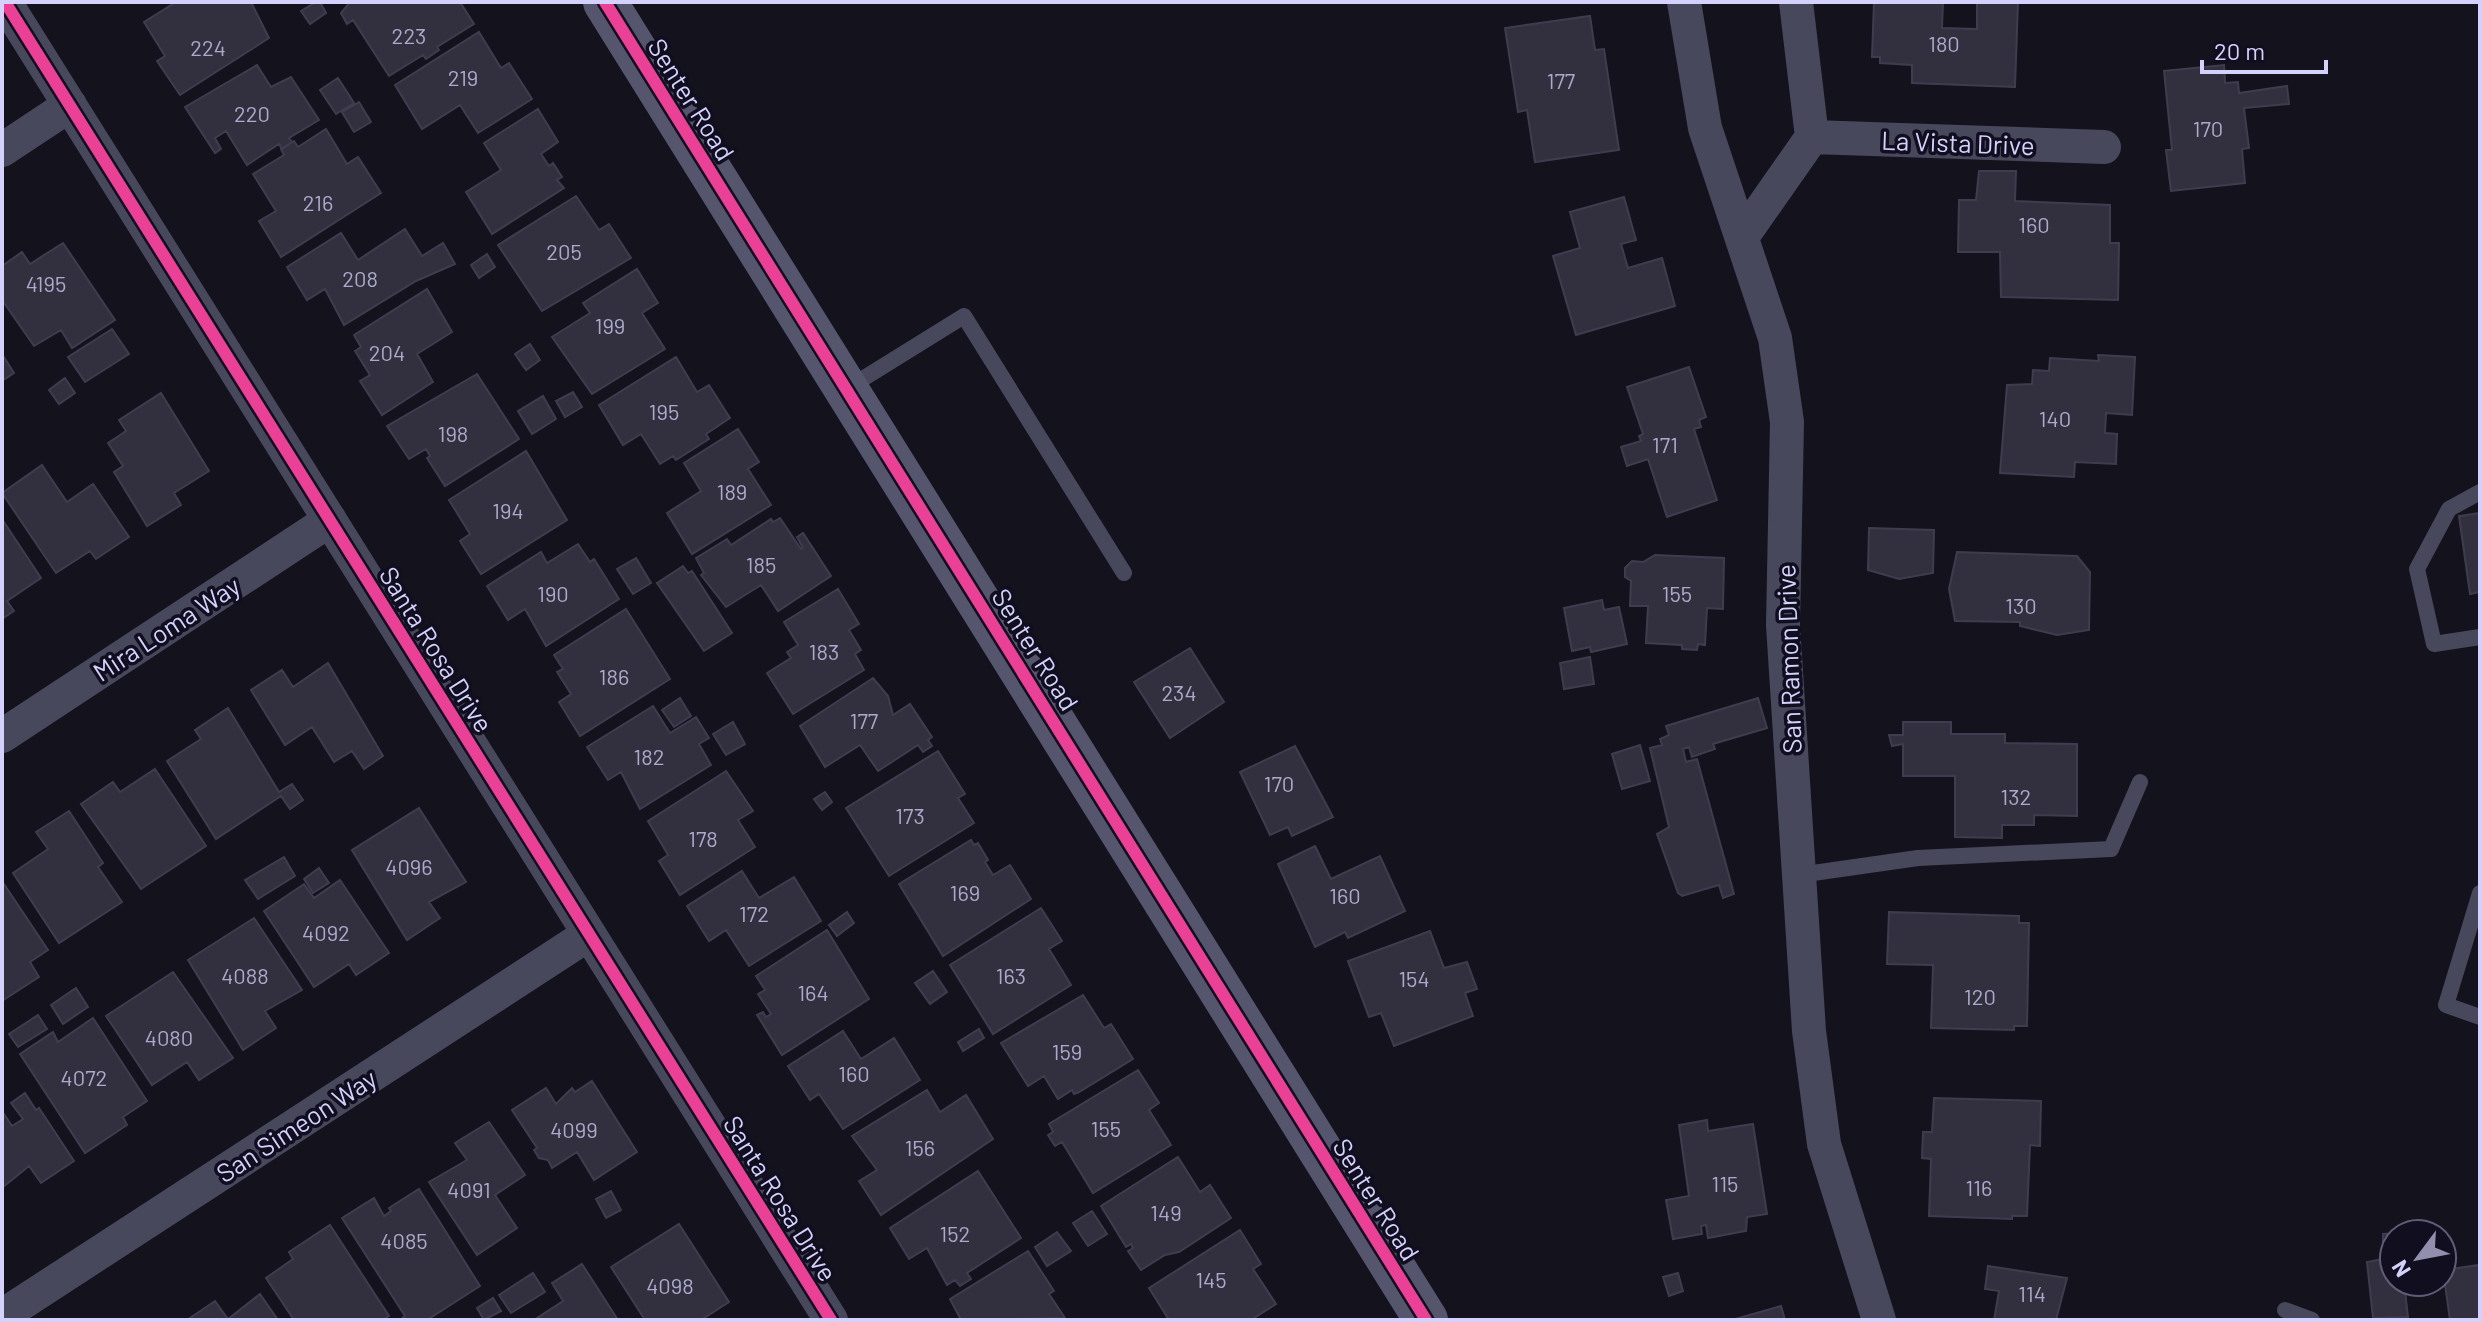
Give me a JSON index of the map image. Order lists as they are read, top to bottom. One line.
{"streets":{"main road":["Senter Road"],"street":["La Vista Drive","Mira Loma Way","Santa Rosa Drive","San Ramon Drive","San Simeon Way"]},"crossings":[["Mira Loma Way","Santa Rosa Drive"],["Santa Rosa Drive","San Simeon Way"]],"house_numbers":["223","180","224","219","177","220","170","216","160","205","208","4195","199","204","195","140","198","171","189","194","185","190","155","130","183","186","234","177","182","170","132","173","178","4096","169","160","172","4092","4088","163","154","164","120","4080","159","160","4072","155","4099","156","115","116","4091","149","152","4085","145","4098","114"],"scale_bar":"20 m","north":"bottom left"}
